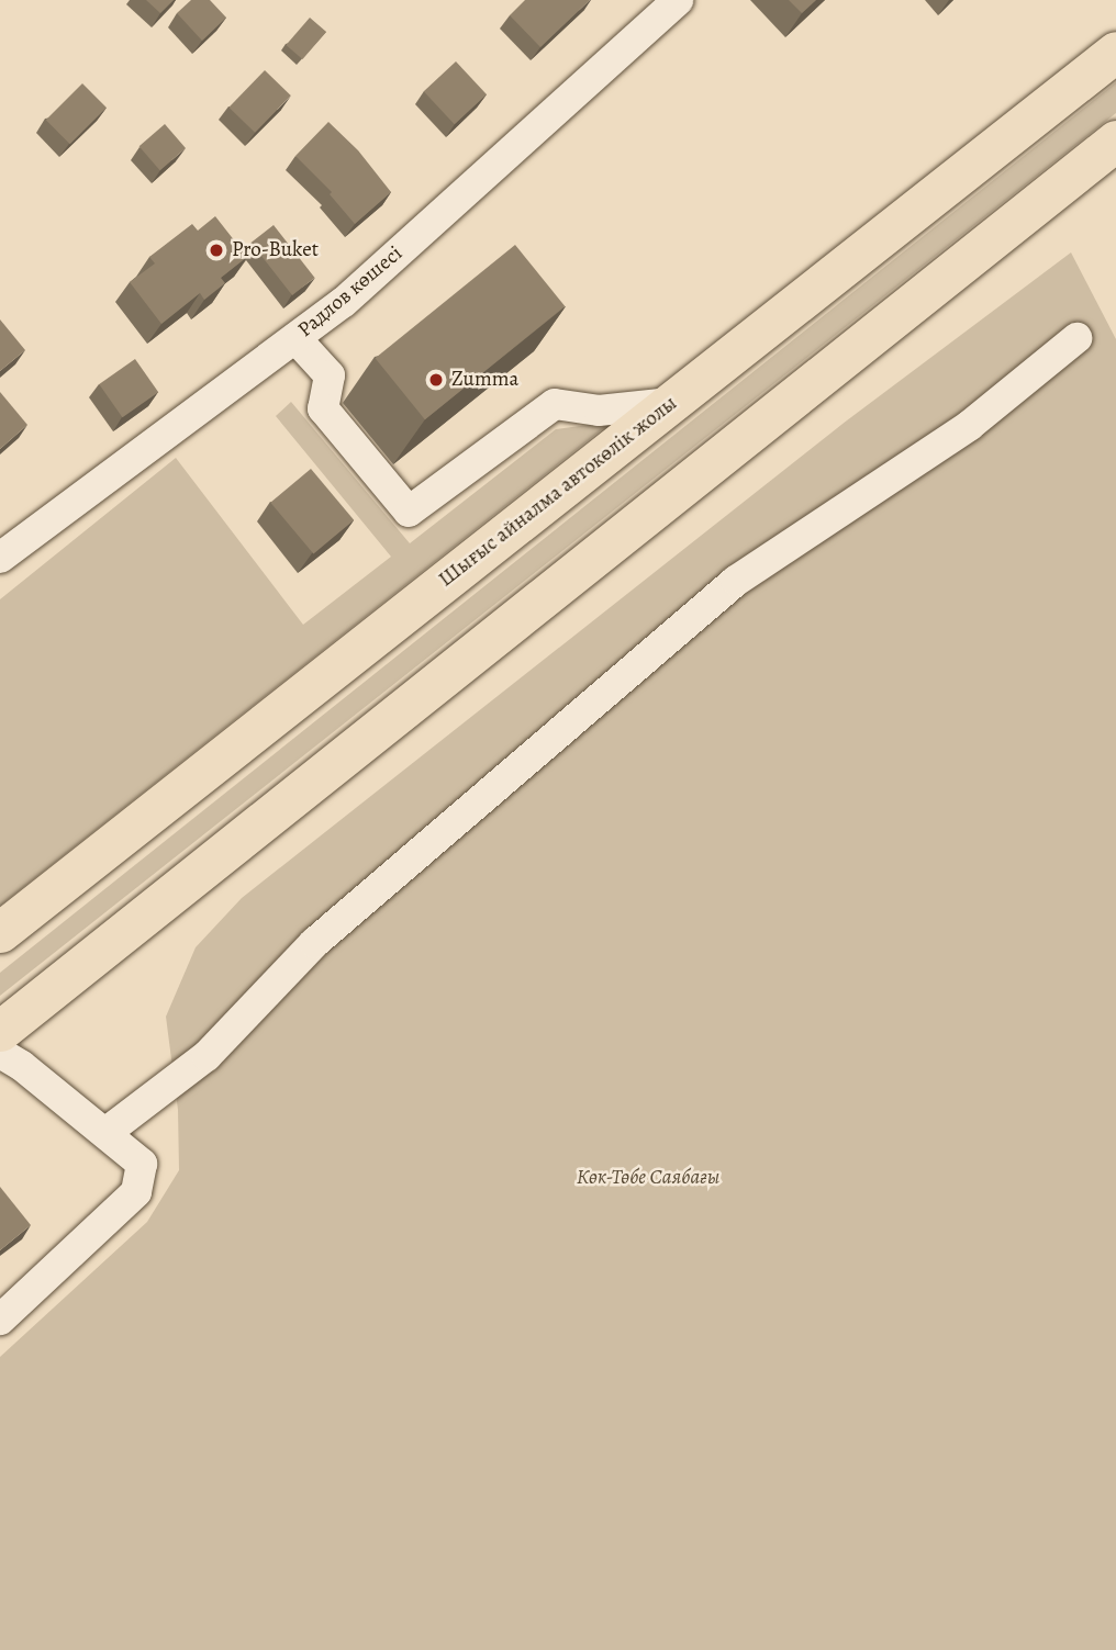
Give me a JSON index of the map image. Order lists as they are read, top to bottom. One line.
{"streets":{"main road":["Шығыс айналма автокөлік жолы"],"street":["Радлов көшесі"]},"parks":["Көк-Төбе Саябағы"],"places":["Pro-Buket","Zumma"]}
